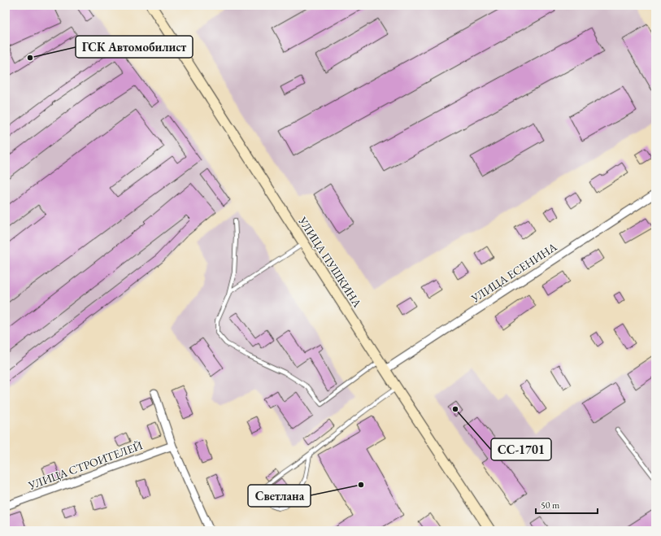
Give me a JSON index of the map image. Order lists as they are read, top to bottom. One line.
{"streets":{"main road":["УЛИЦА ПУШКИНА"],"street":["УЛИЦА ЕСЕНИНА","УЛИЦА СТРОИТЕЛЕЙ"]},"crossings":[["УЛИЦА ПУШКИНА","УЛИЦА ЕСЕНИНА"]],"places":["ГСК Автомобилист","СС-1701","Светлана"],"scale_bar":"50 m"}
